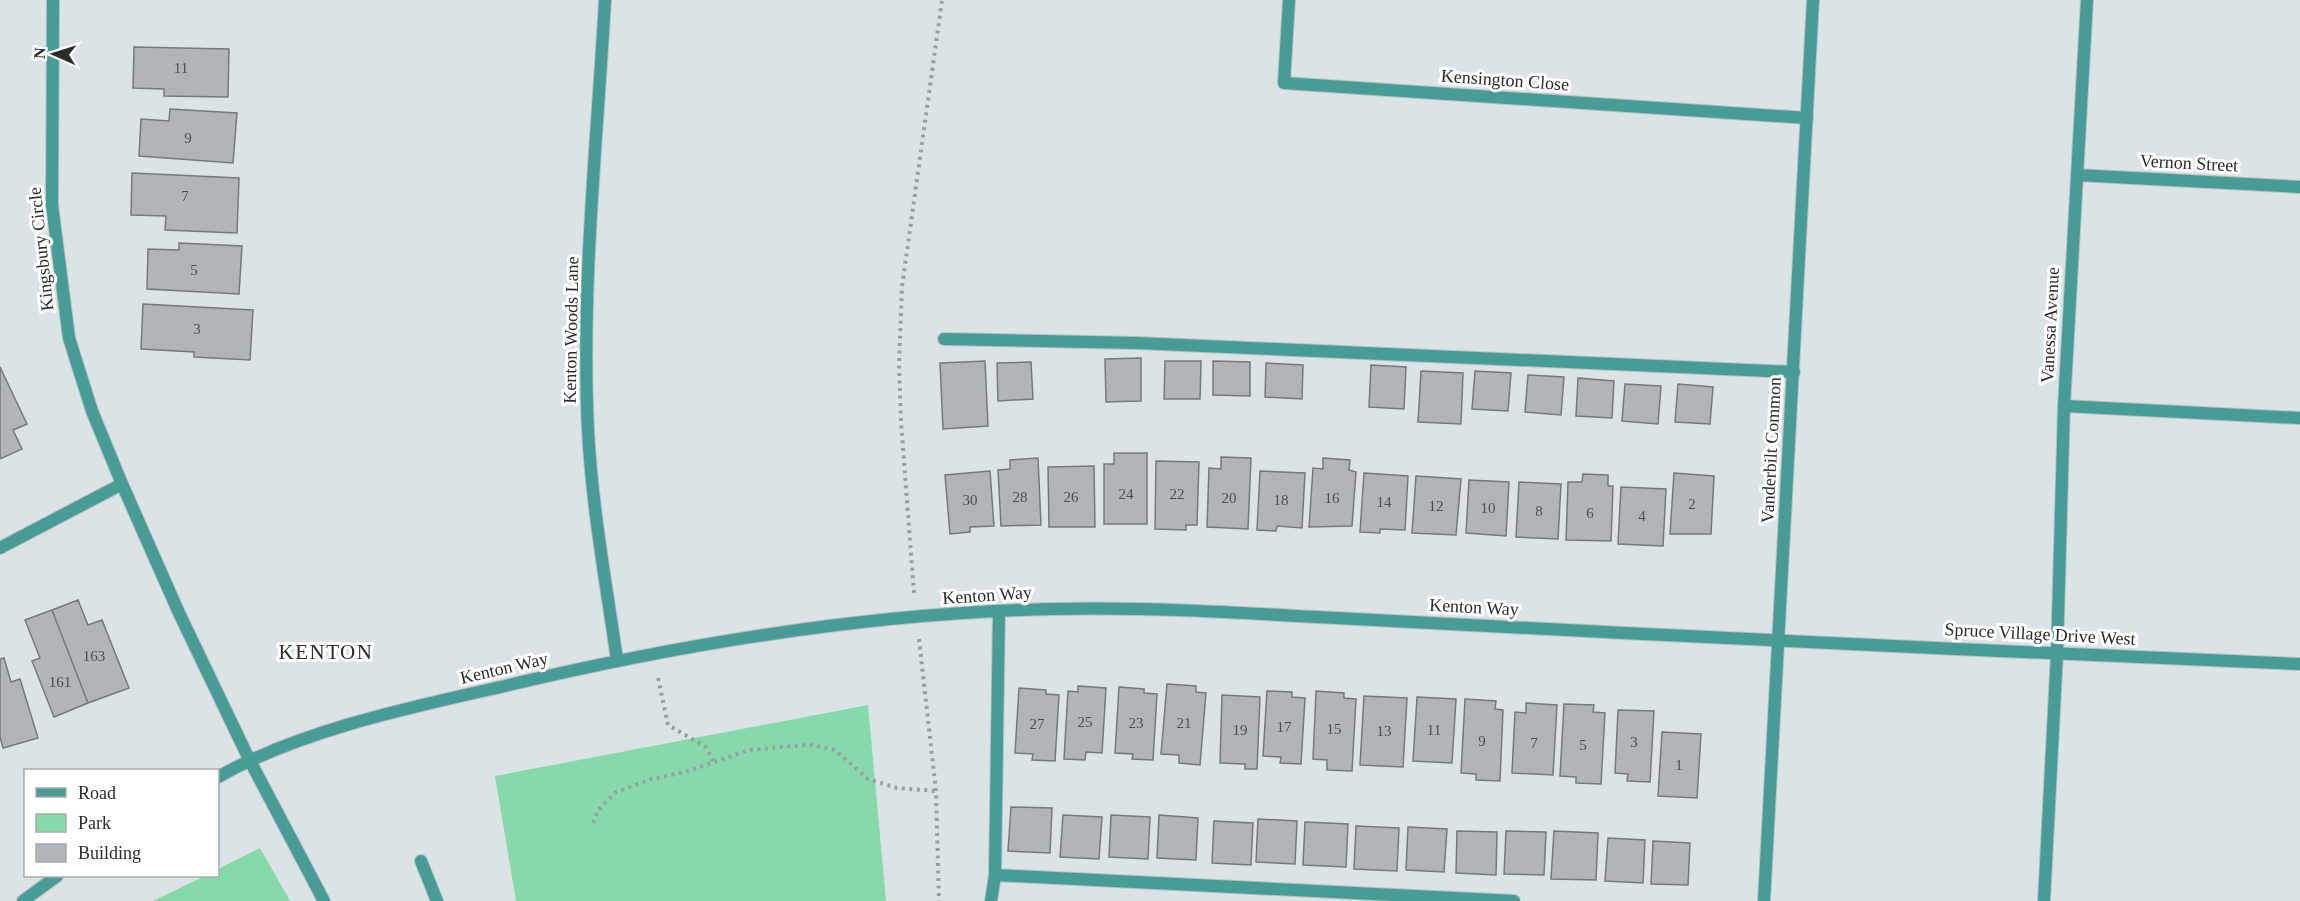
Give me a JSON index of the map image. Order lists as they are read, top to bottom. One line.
{"streets":{"street":["Kensington Close","Vernon Street","Kingsbury Circle","Vanessa Avenue","Kenton Woods Lane","Vanderbilt Common","Kenton Way","Spruce Village Drive West"]},"crossings":[["Kensington Close","Vanderbilt Common"],["Vernon Street","Vanessa Avenue"],["Kingsbury Circle","Kenton Way"],["Vanessa Avenue","Spruce Village Drive West"],["Kenton Woods Lane","Kenton Way"],["Vanderbilt Common","Kenton Way"],["Vanderbilt Common","Spruce Village Drive West"],["Kenton Way","Spruce Village Drive West"]],"districts":["KENTON"],"house_numbers":["11","9","7","5","3","24","22","28","26","20","16","30","18","14","2","12","10","8","6","4","163","161","25","23","21","27","17","15","19","11","13","9","3","7","5","1"],"legend":["Road","Park","Building"],"north":"left"}
